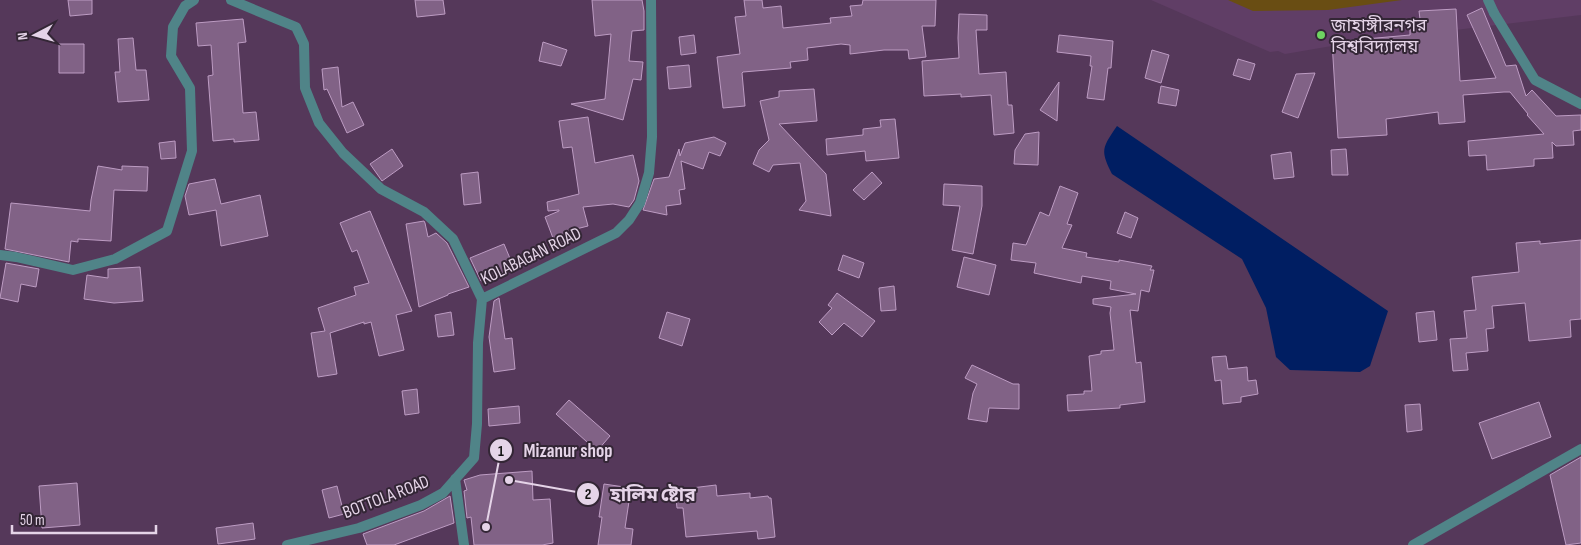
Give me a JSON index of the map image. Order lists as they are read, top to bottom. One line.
{"streets":{"street":["KOLABAGAN ROAD","BOTTOLA ROAD"]},"crossings":[["KOLABAGAN ROAD","BOTTOLA ROAD"]],"places":["জাহাঙ্গীরনগর বিশ্ববিদ্যালয়","হালিম ষ্টোর","Mizanur shop"],"scale_bar":"50 m","north":"left"}
